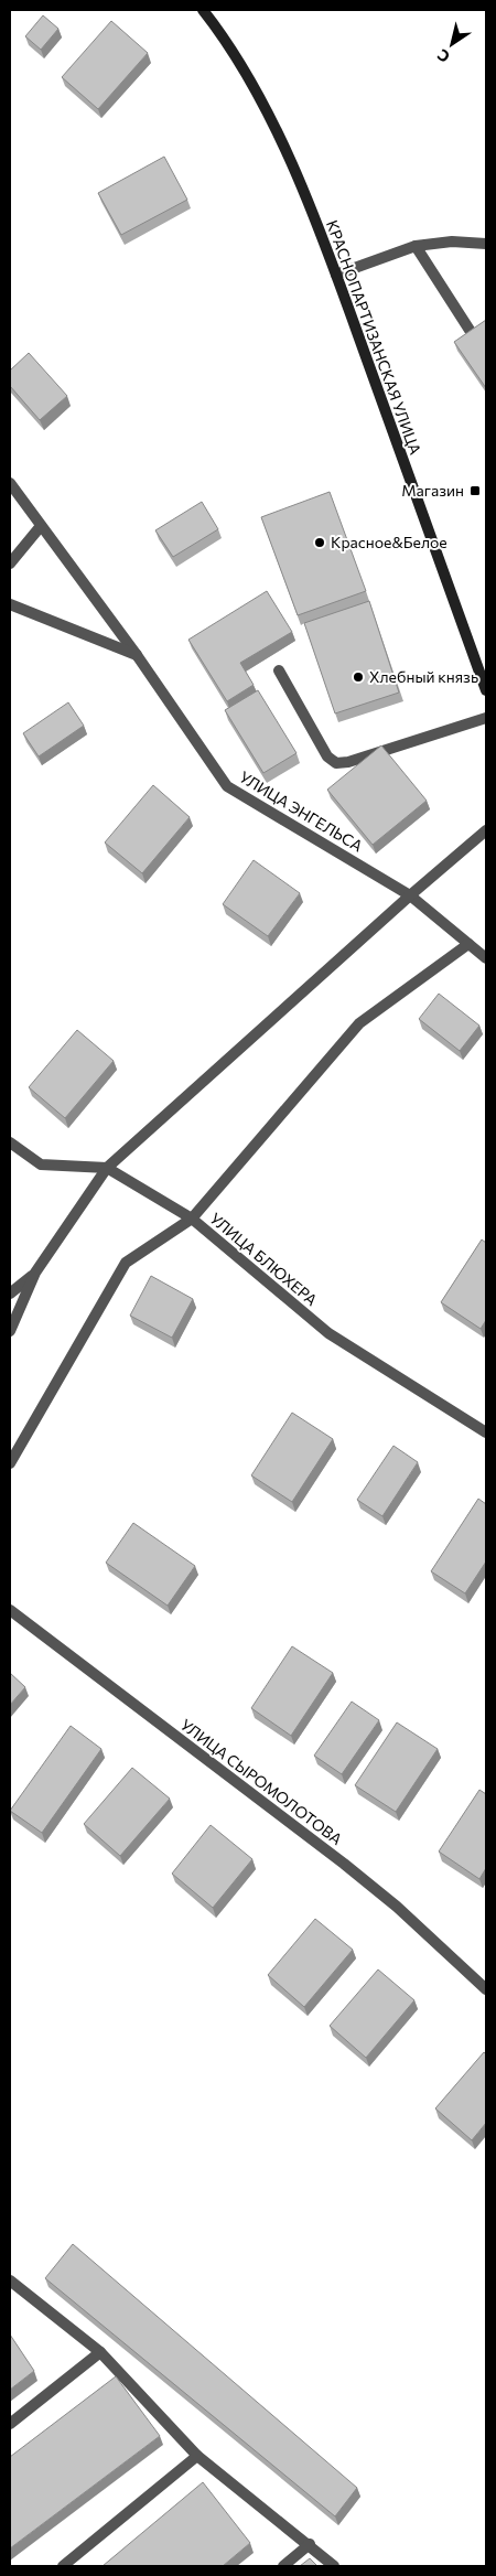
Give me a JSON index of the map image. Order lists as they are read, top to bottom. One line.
{"streets":{"main road":["КРАСНОПАРТИЗАНСКАЯ УЛИЦА"],"street":["УЛИЦА ЭНГЕЛЬСА","УЛИЦА БЛЮХЕРА","УЛИЦА СЫРОМОЛОТОВА"]},"places":{"transit":["Магазин"],"other":["Красное&Белое","Хлебный князь"]},"north":"bottom left"}
